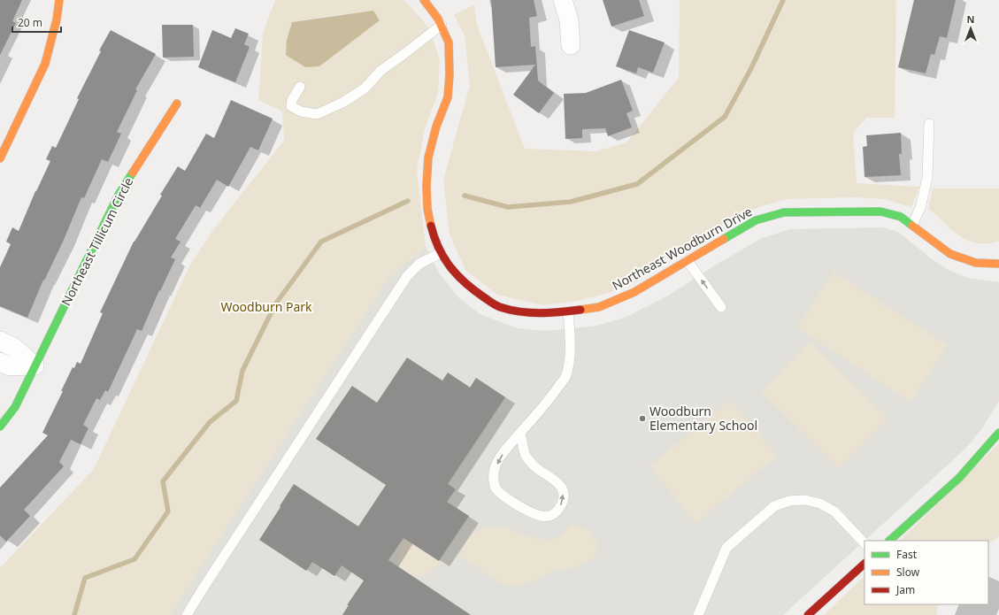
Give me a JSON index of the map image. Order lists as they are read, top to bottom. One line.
{"streets":{"street":["Northeast Tillicum Circle","Northeast Woodburn Drive"]},"parks":["Woodburn Park"],"places":["Woodburn Elementary School"],"legend":["Fast","Slow","Jam"],"scale_bar":"20 m","north":"top"}
